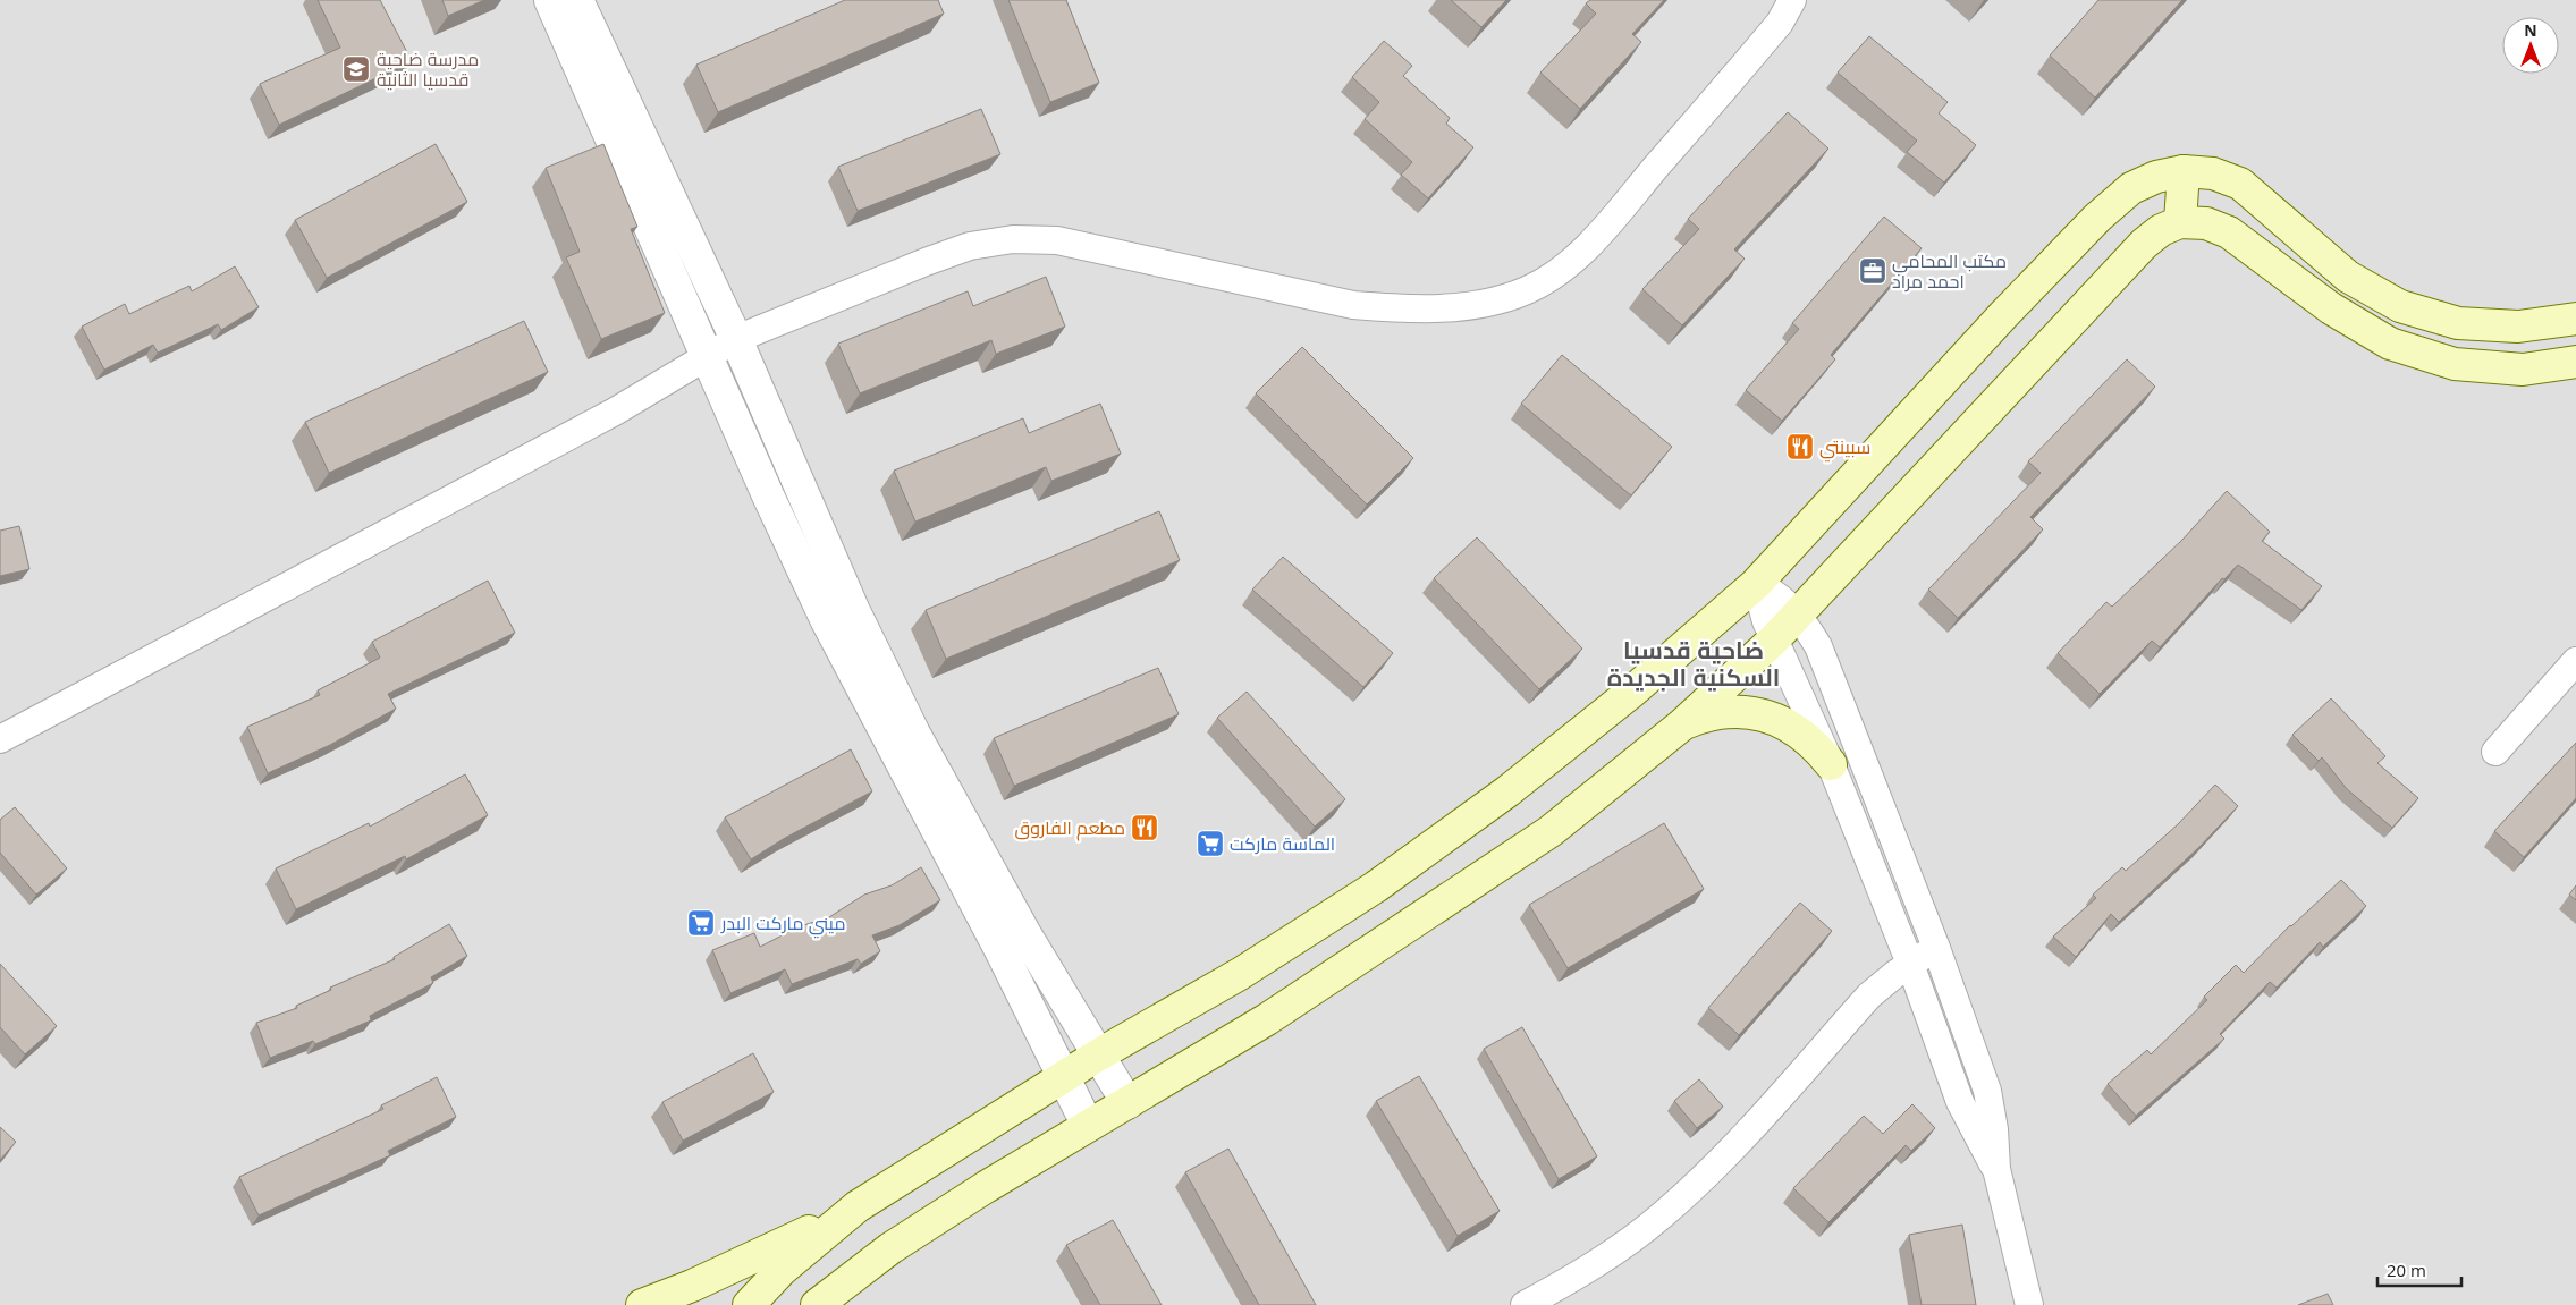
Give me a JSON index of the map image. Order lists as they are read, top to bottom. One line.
{"districts":["ضاحية قدسيا السكنية الجديدة"],"places":{"school or university":["مدرسة ضاحية قدسيا الثانية"],"office":["مكتب المحامي احمد مراد"],"restaurant":["سبينتي","مطعم الفاروق"],"supermarket":["الماسة ماركت","ميني ماركت البدر"]},"scale_bar":"20 m","north":"top"}
